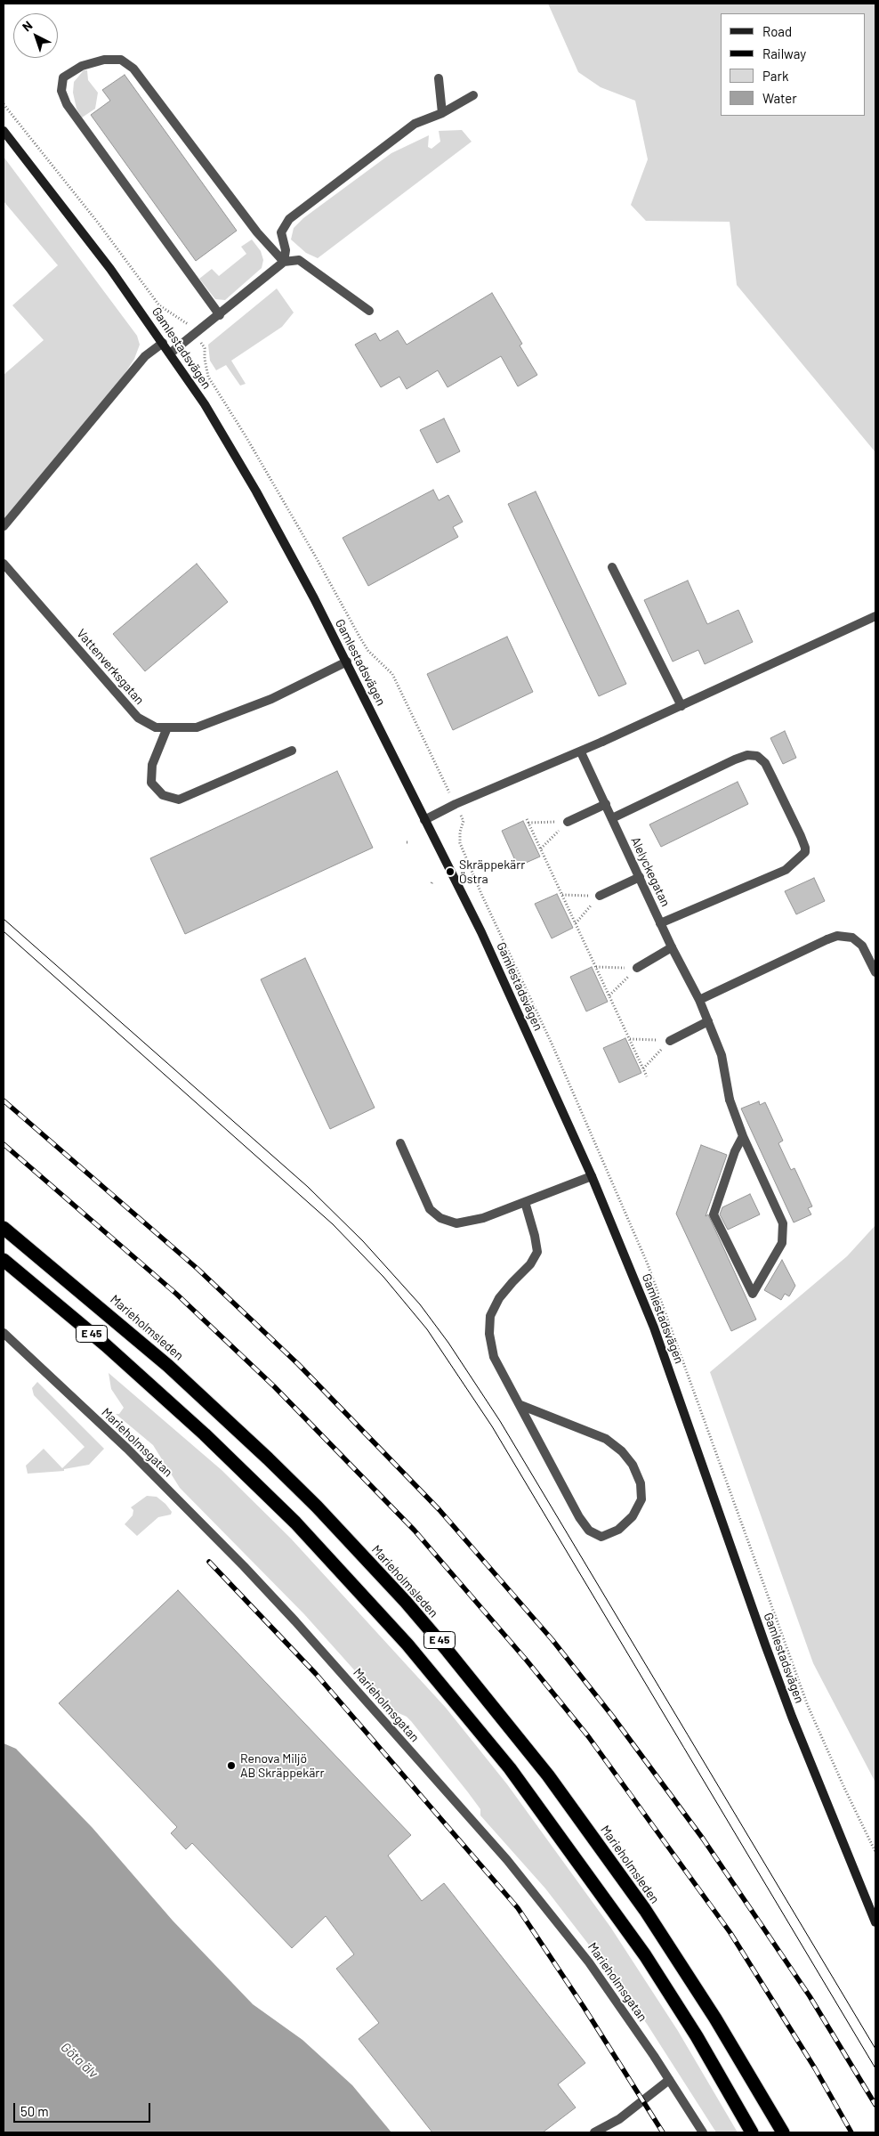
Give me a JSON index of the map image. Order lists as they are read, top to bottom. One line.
{"streets":{"highway":["Marieholmsleden","E 45"],"street":["Gamlestadsvägen","Vattenverksgatan","Alelyckegatan","Marieholmsgatan"]},"crossings":[["Gamlestadsvägen","Vattenverksgatan"]],"water":["Göta älv"],"places":["Skräppekärr Östra","Renova Miljö AB Skräppekärr"],"legend":["Road","Railway","Park","Water"],"scale_bar":"50 m","north":"top left"}
